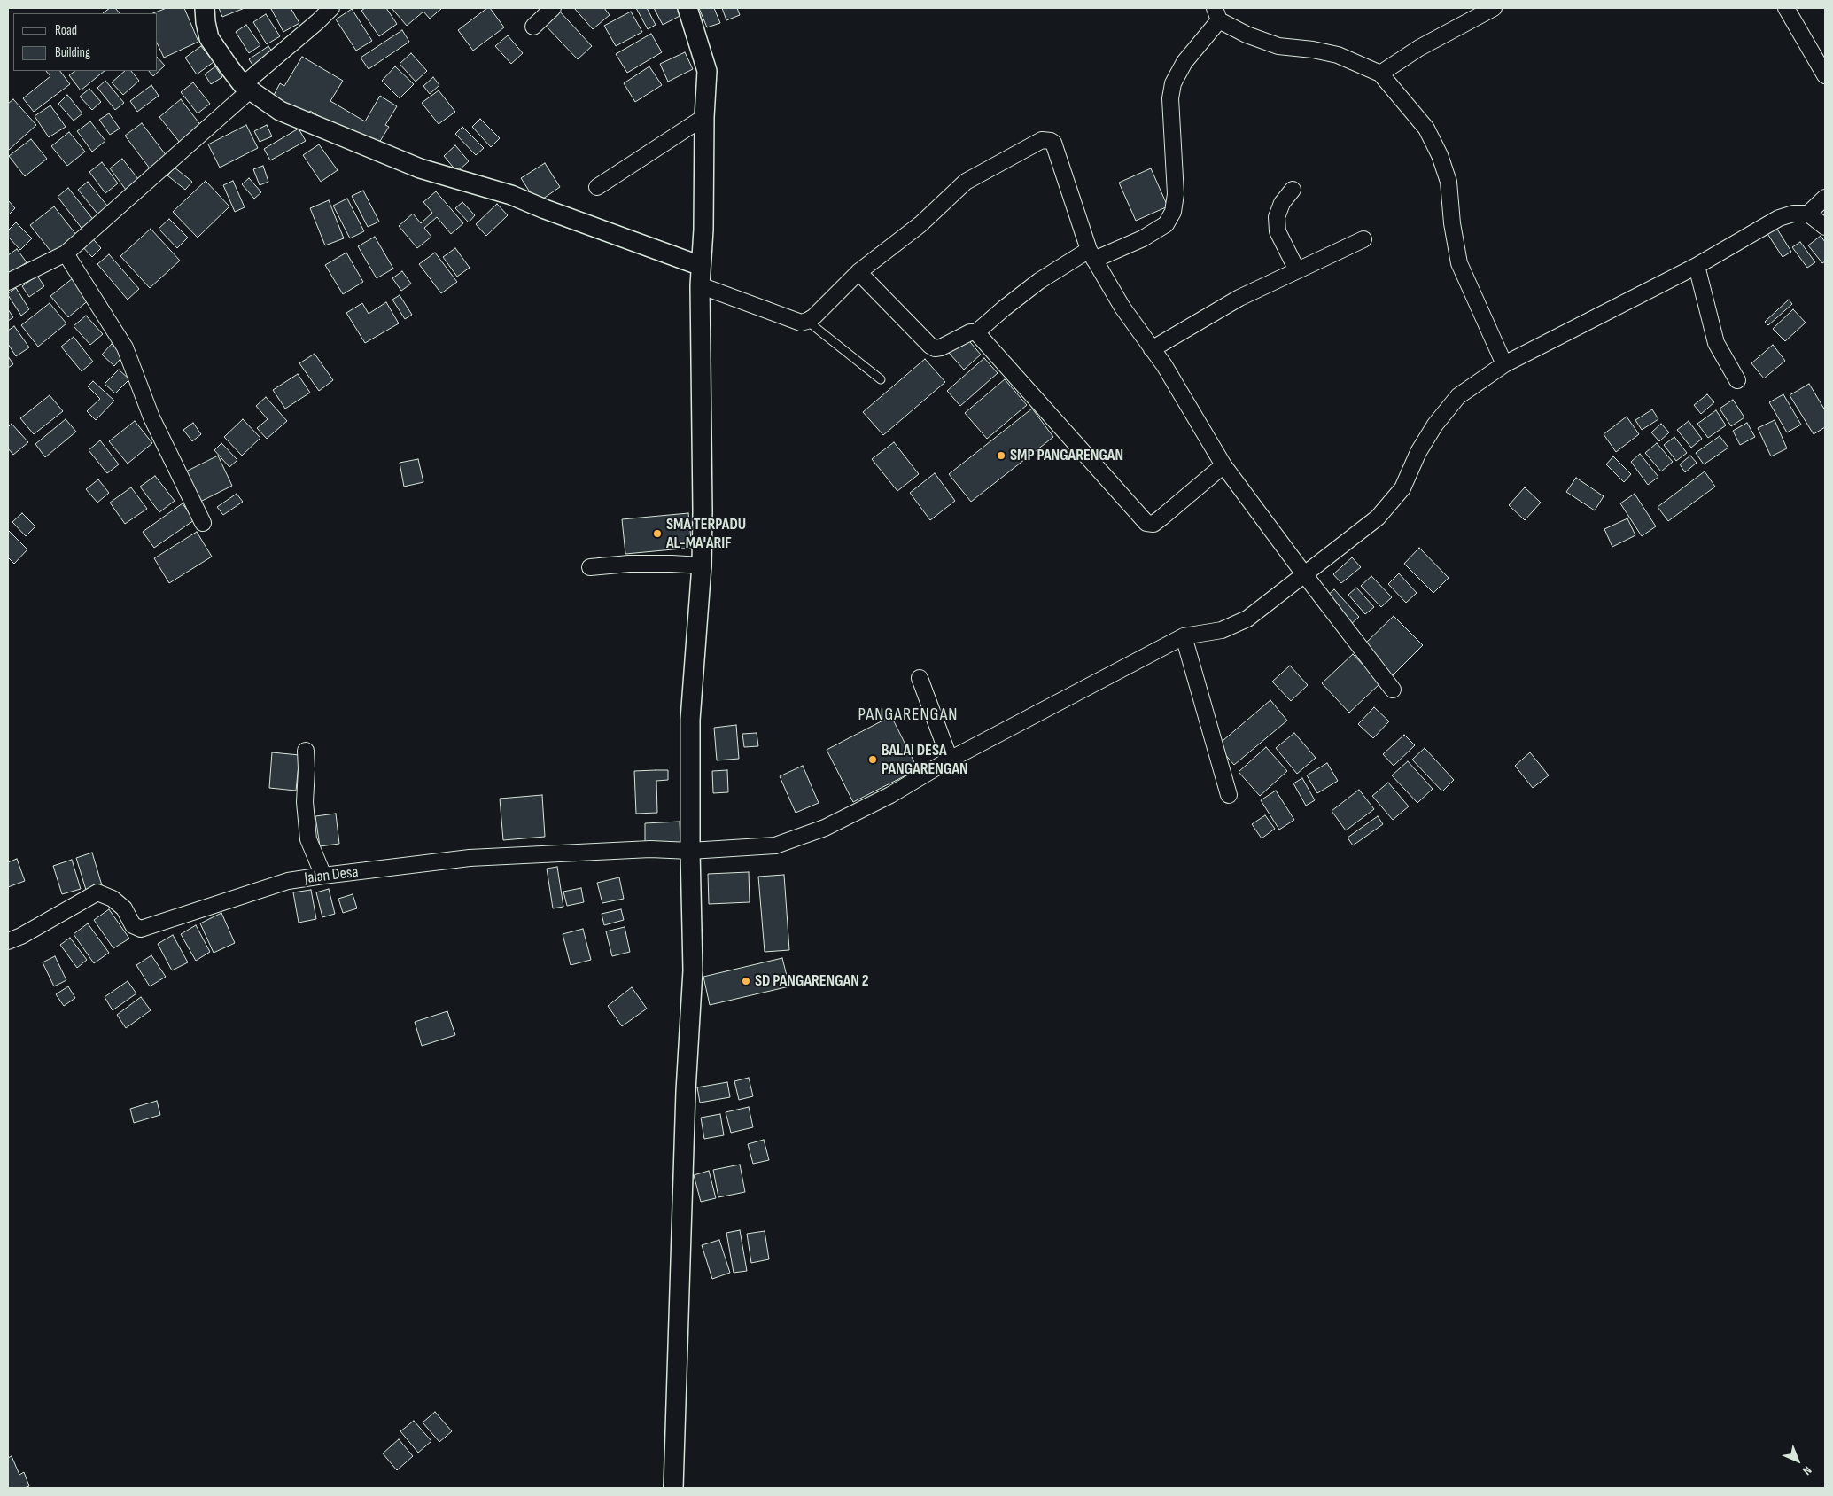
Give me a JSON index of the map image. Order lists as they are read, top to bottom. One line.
{"streets":{"street":["Jalan Desa"]},"districts":["PANGARENGAN"],"places":["SMP PANGARENGAN","SMA TERPADU AL-MA'ARIF","BALAI DESA PANGARENGAN","SD PANGARENGAN 2"],"legend":["Road","Building"],"north":"bottom right"}
